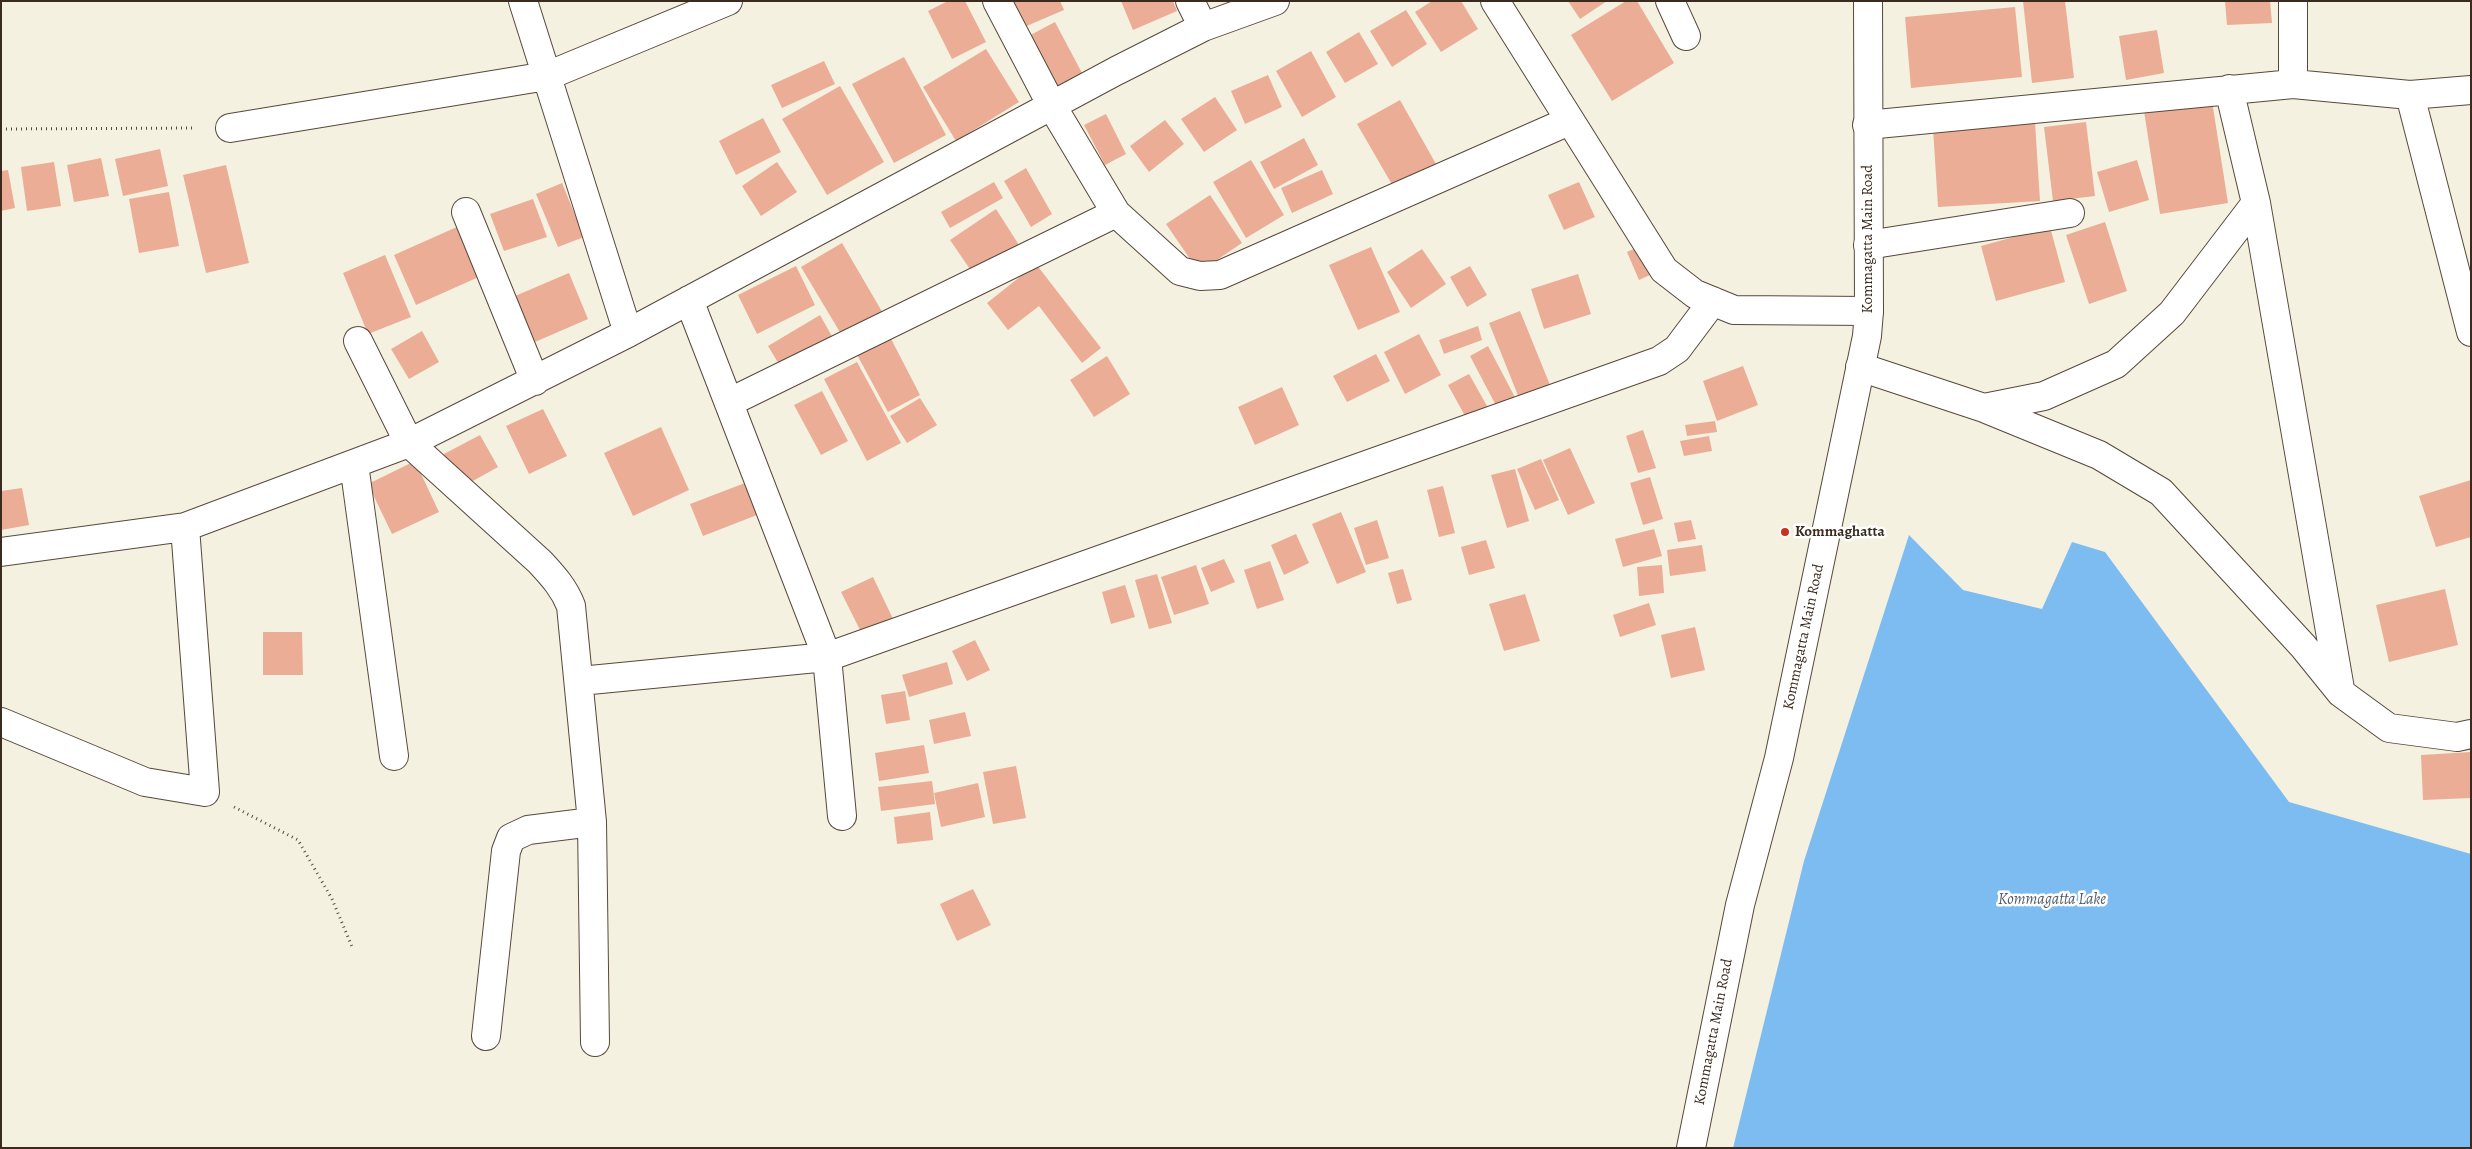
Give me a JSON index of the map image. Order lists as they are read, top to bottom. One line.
{"streets":{"street":["Kommagatta Main Road"]},"water":["Kommagatta Lake"],"places":["Kommaghatta"]}
